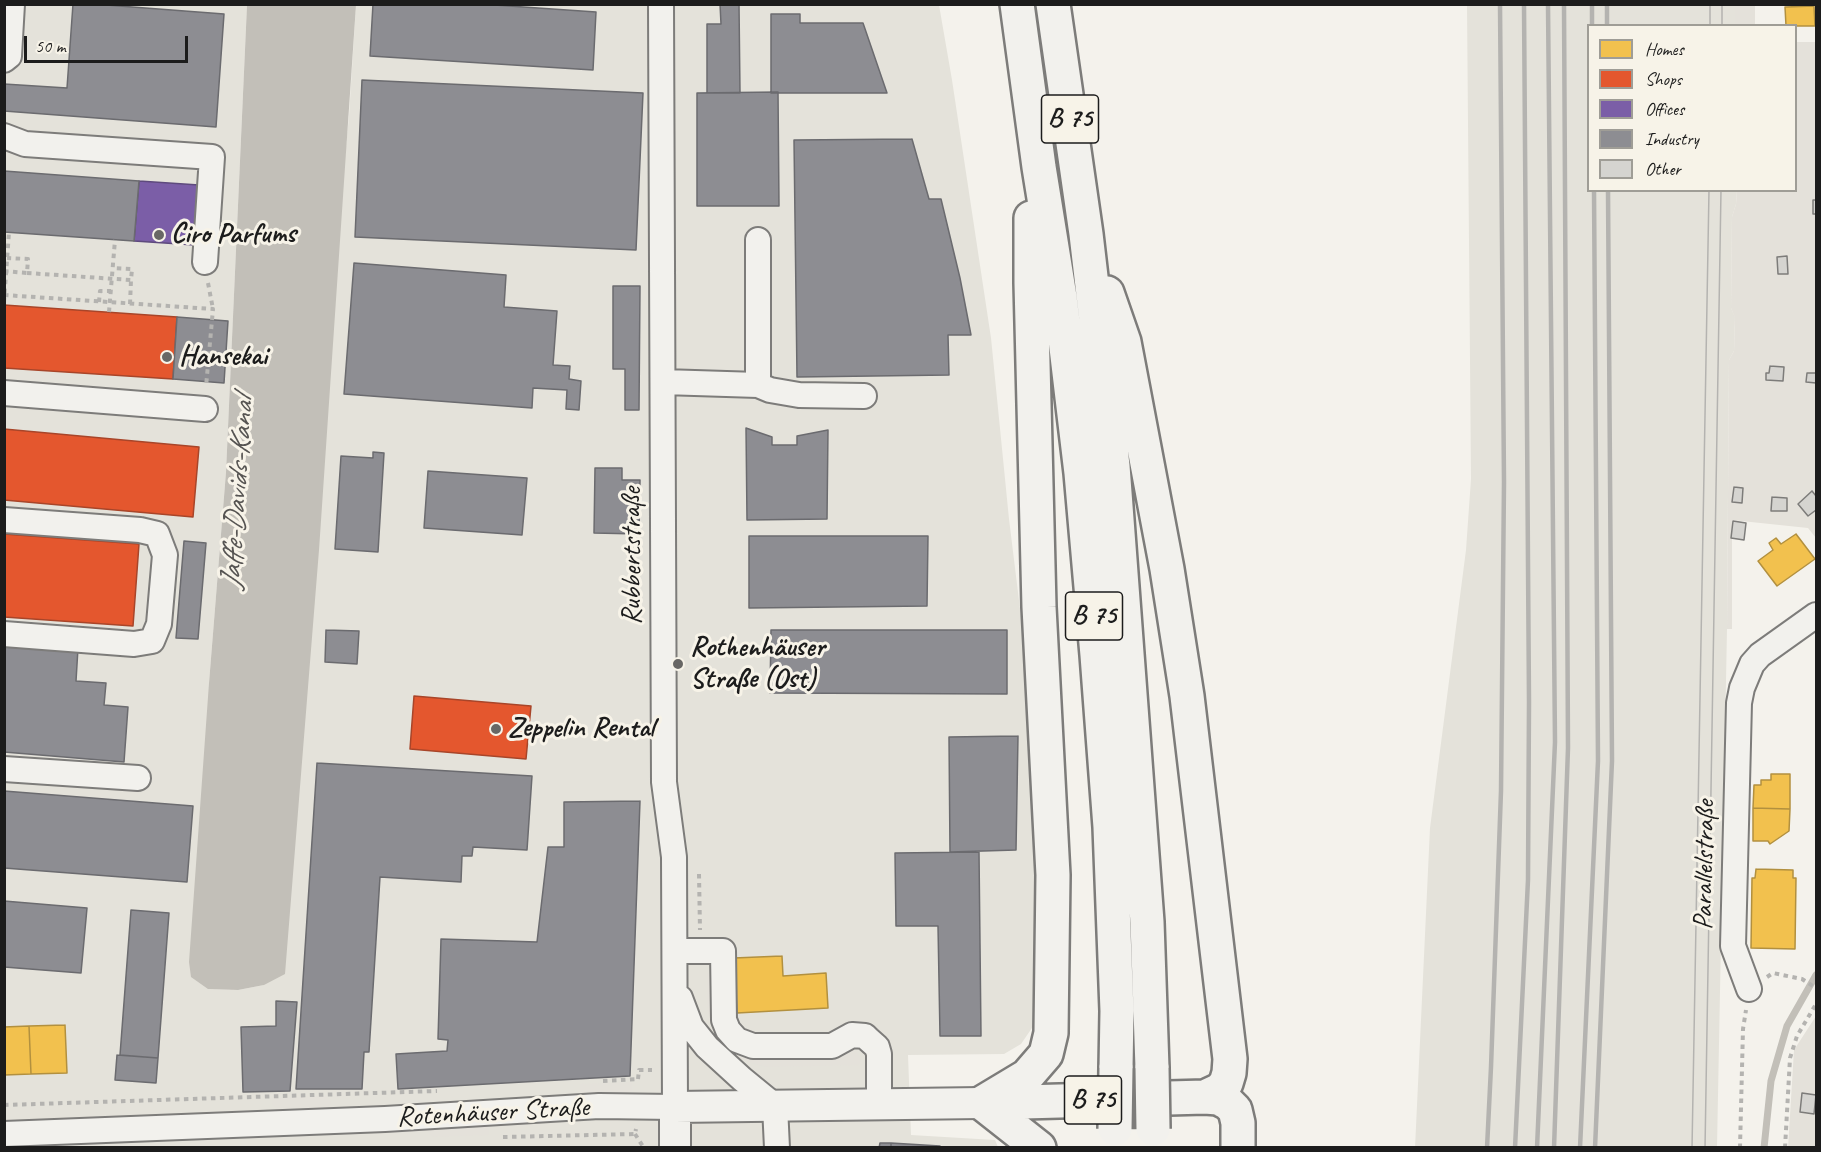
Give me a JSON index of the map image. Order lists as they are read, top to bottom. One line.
{"streets":{"highway":["B 75"],"main road":["Rotenhäuser Straße"],"street":["Rubbertstraße","Parallelstraße"]},"crossings":[["B 75","Rotenhäuser Straße"],["Rubbertstraße","Rotenhäuser Straße"]],"water":["Jaffe-Davids-Kanal"],"places":["Ciro Parfums","Hansekai","Rothenhäuser Straße (Ost)","Zeppelin Rental"],"legend":["Homes","Shops","Offices","Industry","Other"],"scale_bar":"50 m"}
